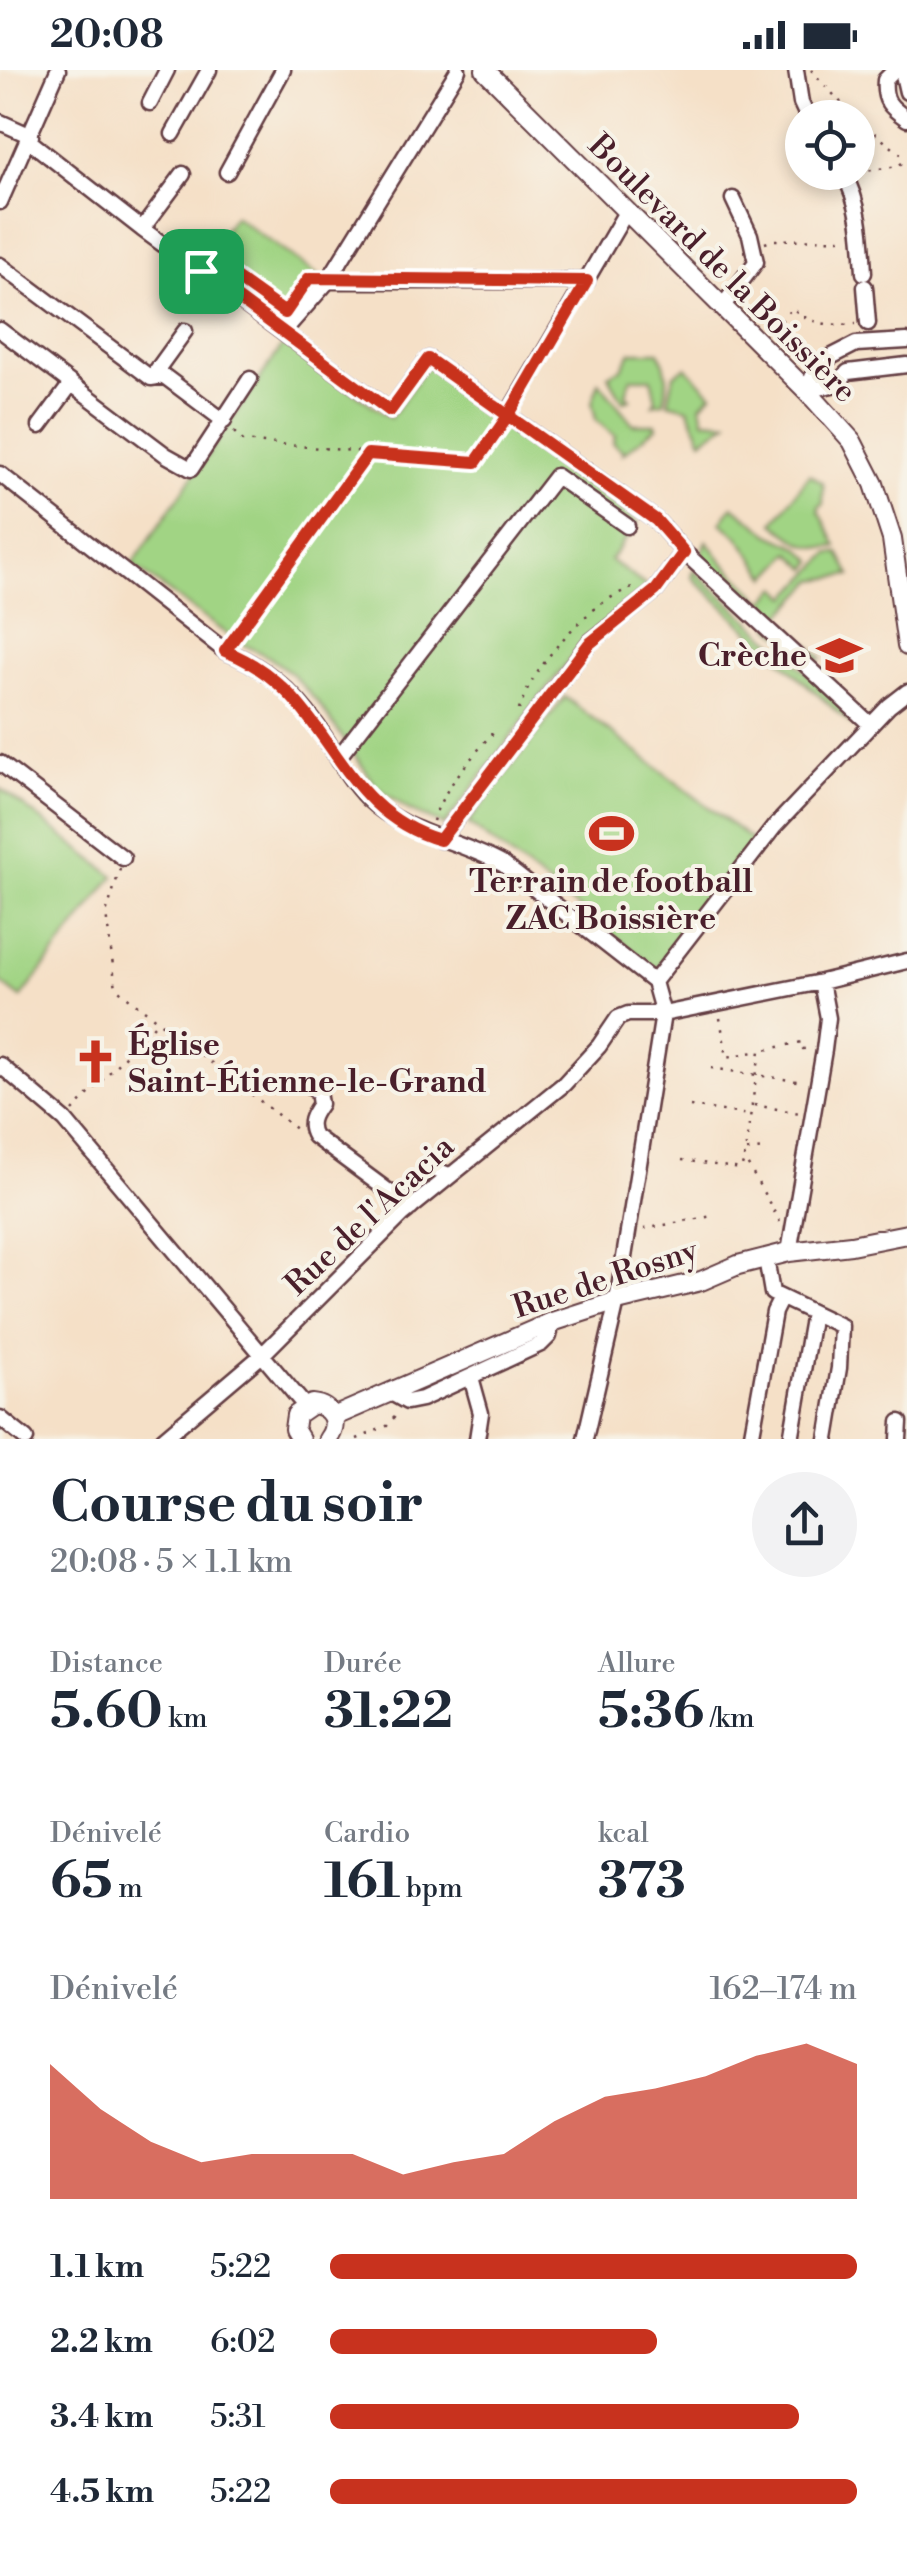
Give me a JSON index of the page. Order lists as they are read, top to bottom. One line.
{"streets":{"main road":["Boulevard de la Boissière","Rue de Rosny"],"street":["Rue de l'Acacia"]},"places":{"school or university":["Crèche"],"sports":["Terrain de football ZAC Boissière"],"church":["Église Saint-Étienne-le-Grand"]},"page":{"status":"20:08","heading":["Course du soir","20:08 · 5 × 1.1 km"],"stats":[["Distance","5.60 km"],["Durée","31:22"],["Allure","5:36 /km"],["Dénivelé","65 m"],["Cardio","161 bpm"],["kcal","373"]],"chart":["Dénivelé","162–174 m"],"list":[{"name":"1.1 km","note":"5:22"},{"name":"2.2 km","note":"6:02"},{"name":"3.4 km","note":"5:31"},{"name":"4.5 km","note":"5:22"}]}}
